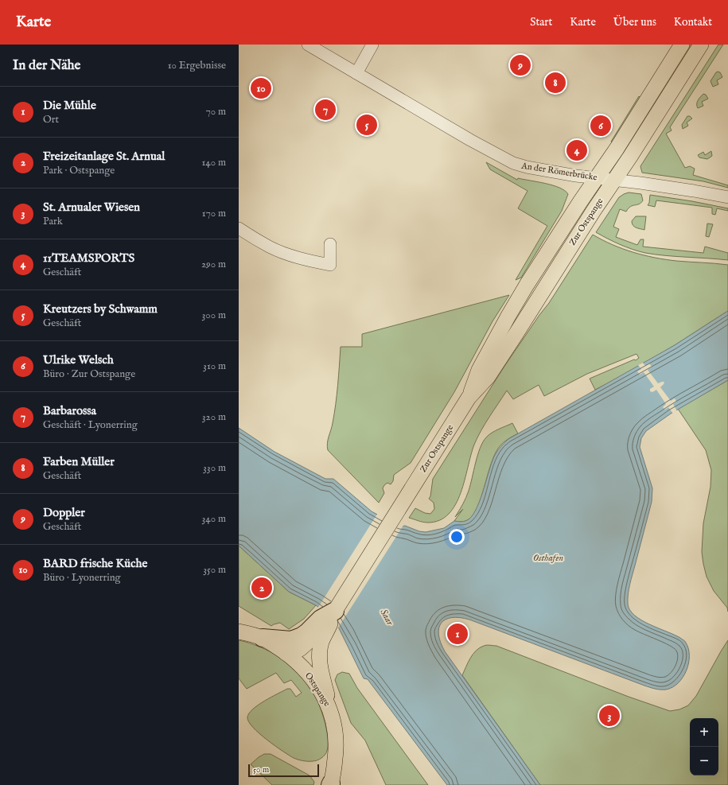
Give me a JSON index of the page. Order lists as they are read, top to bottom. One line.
{"streets":{"main road":["Zur Ostspange","Ostspange"],"street":["An der Römerbrücke"]},"crossings":[["An der Römerbrücke","Zur Ostspange"]],"water":["Osthafen","Saar"],"scale_bar":"50 m","page":{"header":"Karte","nav":["Start","Karte","Über uns","Kontakt"],"heading":["In der Nähe","10 Ergebnisse"],"pins":["9","8","10","7","5","6","4","2","1","3"],"list":[{"mark":"1","name":"Die Mühle","note":"Ort","value":"70 m"},{"mark":"2","name":"Freizeitanlage St. Arnual","note":"Park · Ostspange","value":"140 m"},{"mark":"3","name":"St. Arnualer Wiesen","note":"Park","value":"170 m"},{"mark":"4","name":"11TEAMSPORTS","note":"Geschäft","value":"290 m"},{"mark":"5","name":"Kreutzers by Schwamm","note":"Geschäft","value":"300 m"},{"mark":"6","name":"Ulrike Welsch","note":"Büro · Zur Ostspange","value":"310 m"},{"mark":"7","name":"Barbarossa","note":"Geschäft · Lyonerring","value":"320 m"},{"mark":"8","name":"Farben Müller","note":"Geschäft","value":"330 m"},{"mark":"9","name":"Doppler","note":"Geschäft","value":"340 m"},{"mark":"10","name":"BARD frische Küche","note":"Büro · Lyonerring","value":"350 m"}],"map_buttons":["+","−"],"scale":"50 m"}}
